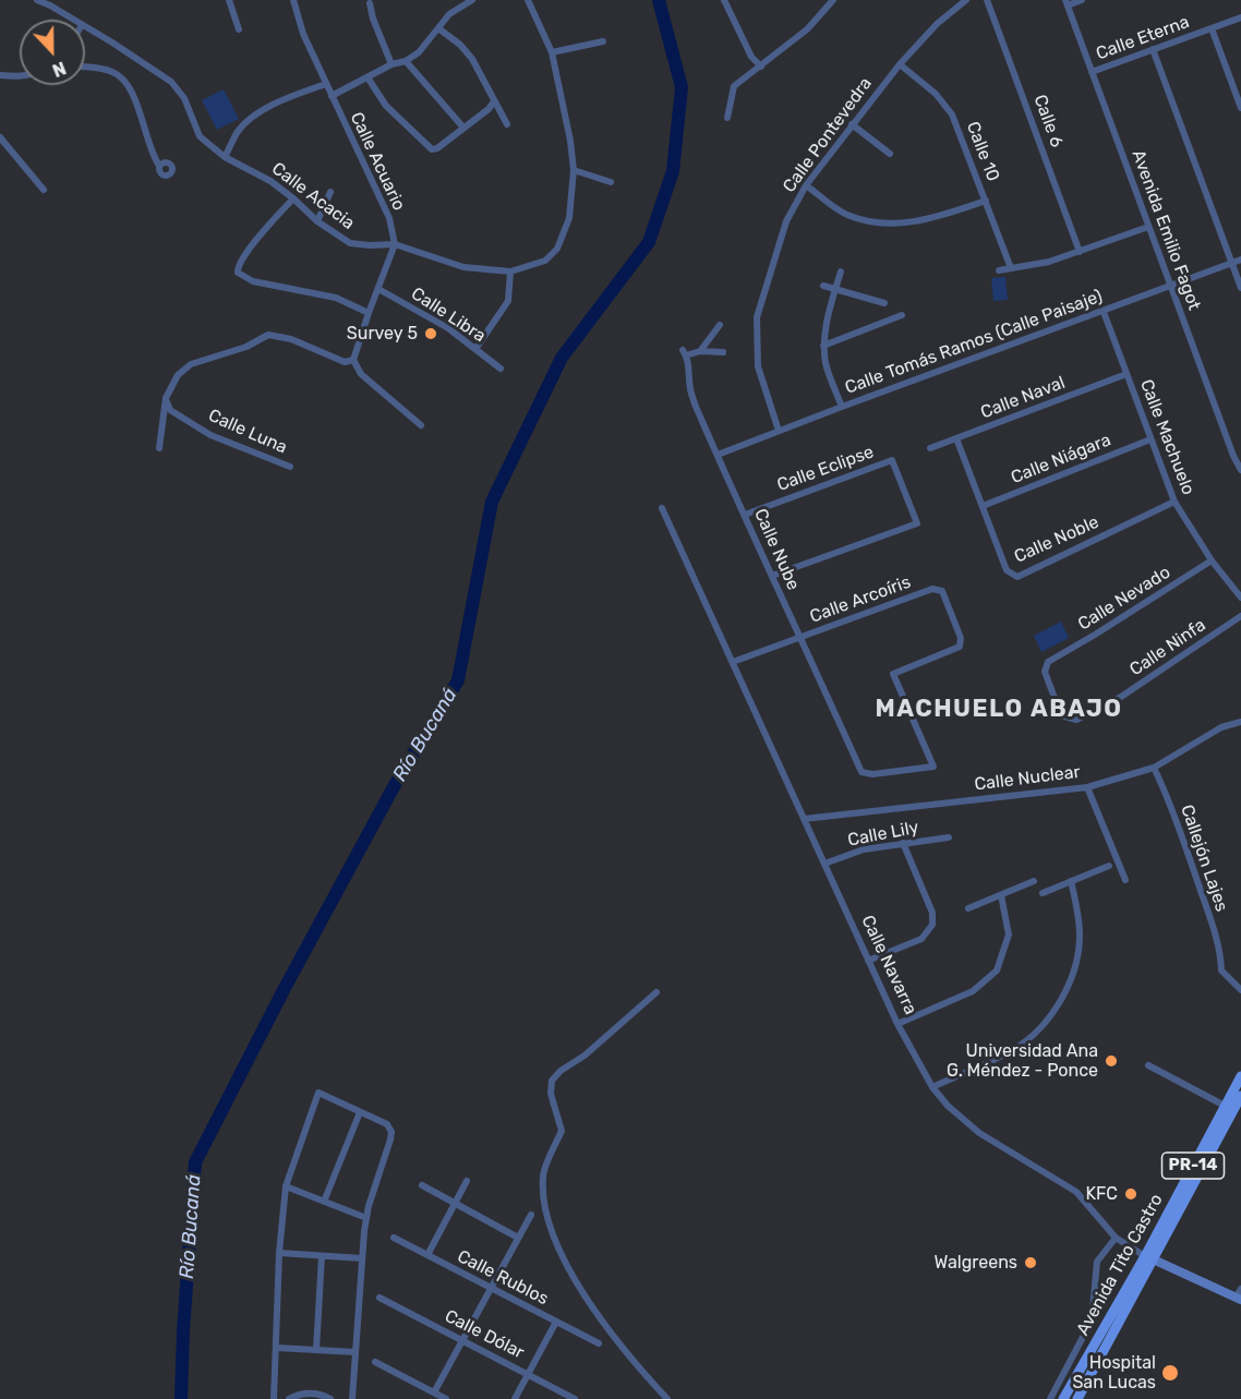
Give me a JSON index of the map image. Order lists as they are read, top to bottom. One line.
{"streets":{"main road":["PR-14","Avenida Tito Castro"],"street":["Calle Eterna","Calle 6","Calle Pontevedra","Calle 10","Calle Acuario","Calle Acacia","Avenida Emilio Fagot","Calle Libra","Calle Tomás Ramos (Calle Paisaje)","Calle Naval","Calle Luna","Calle Machuelo","Calle Niágara","Calle Eclipse","Calle Noble","Calle Nube","Calle Nevado","Calle Arcoíris","Calle Ninfa","Calle Nuclear","Calle Lily","Callejón Lajes","Calle Navarra","Calle Rublos","Calle Dólar"]},"crossings":[["Calle Eterna","Avenida Emilio Fagot"],["Calle Pontevedra","Calle 10"],["Calle Pontevedra","Calle Tomás Ramos (Calle Paisaje)"],["Calle Acuario","Calle Acacia"],["Avenida Emilio Fagot","Calle Tomás Ramos (Calle Paisaje)"],["Calle Tomás Ramos (Calle Paisaje)","Calle Machuelo"],["Calle Tomás Ramos (Calle Paisaje)","Calle Nube"],["Calle Naval","Calle Machuelo"],["Calle Naval","Calle Noble"],["Calle Machuelo","Calle Niágara"],["Calle Machuelo","Calle Noble"],["Calle Machuelo","Calle Nevado"],["Calle Niágara","Calle Noble"],["Calle Eclipse","Calle Nube"],["Calle Nube","Calle Arcoíris"],["Calle Nevado","Calle Ninfa"],["Calle Arcoíris","Calle Navarra"],["Calle Nuclear","Callejón Lajes"],["Calle Nuclear","Calle Navarra"],["Calle Lily","Calle Navarra"],["Calle Navarra","Avenida Tito Castro"]],"districts":["MACHUELO ABAJO"],"water":["Río Bucaná"],"places":["Survey 5","Universidad Ana G. Méndez - Ponce","KFC","Walgreens","Hospital San Lucas"],"north":"bottom"}
